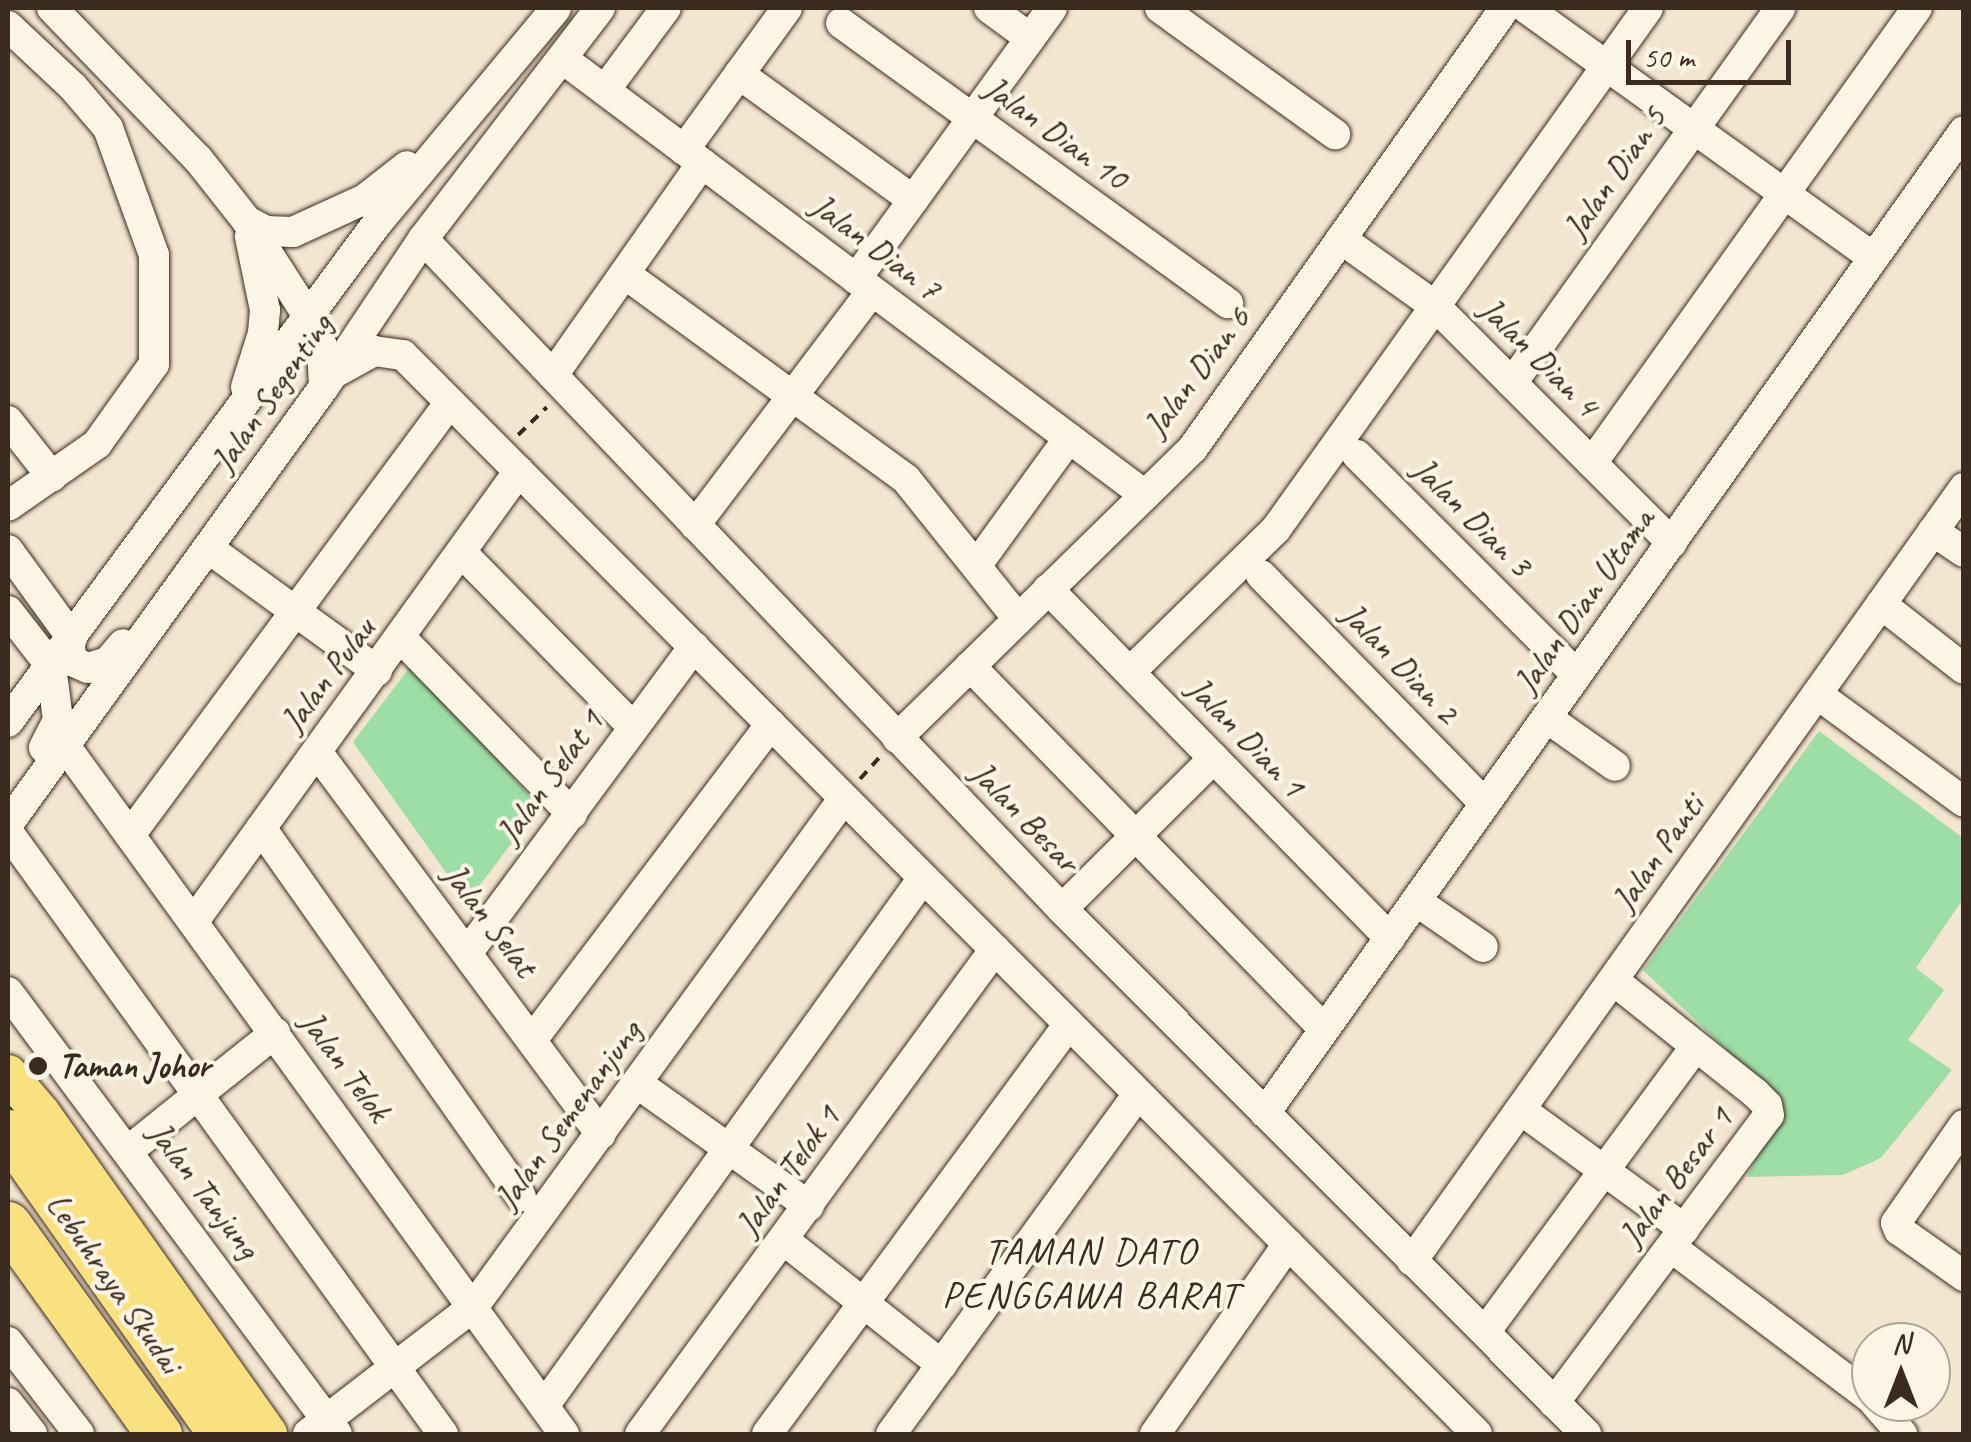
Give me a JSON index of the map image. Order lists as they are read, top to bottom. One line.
{"streets":{"highway":["Lebuhraya Skudai"],"street":["Jalan Dian 10","Jalan Dian 5","Jalan Dian 7","Jalan Dian 4","Jalan Dian 6","Jalan Segenting","Jalan Dian 3","Jalan Dian Utama","Jalan Dian 2","Jalan Pulau","Jalan Dian 1","Jalan Selat 1","Jalan Besar","Jalan Panti","Jalan Selat","Jalan Telok","Jalan Semenanjung","Jalan Telok 1","Jalan Besar 1","Jalan Tanjung"]},"crossings":[["Jalan Dian 5","Jalan Dian 4"],["Jalan Dian 7","Jalan Dian 6"],["Jalan Dian 7","Jalan Segenting"],["Jalan Dian 4","Jalan Dian 6"],["Jalan Dian 4","Jalan Dian Utama"],["Jalan Dian 6","Jalan Dian 1"],["Jalan Dian 6","Jalan Besar"],["Jalan Segenting","Jalan Besar"],["Jalan Segenting","Jalan Telok"],["Jalan Dian 3","Jalan Dian Utama"],["Jalan Dian Utama","Jalan Dian 2"],["Jalan Dian Utama","Jalan Dian 1"],["Jalan Dian Utama","Jalan Besar"],["Jalan Pulau","Jalan Selat"],["Jalan Pulau","Jalan Telok"],["Jalan Selat 1","Jalan Selat"],["Jalan Besar","Jalan Panti"],["Jalan Besar","Jalan Besar 1"],["Jalan Panti","Jalan Besar 1"],["Jalan Selat","Jalan Semenanjung"],["Jalan Telok","Jalan Semenanjung"],["Jalan Semenanjung","Jalan Tanjung"]],"districts":["TAMAN DATO PENGGAWA BARAT"],"places":["Taman Johor"],"scale_bar":"50 m","north":"top"}
